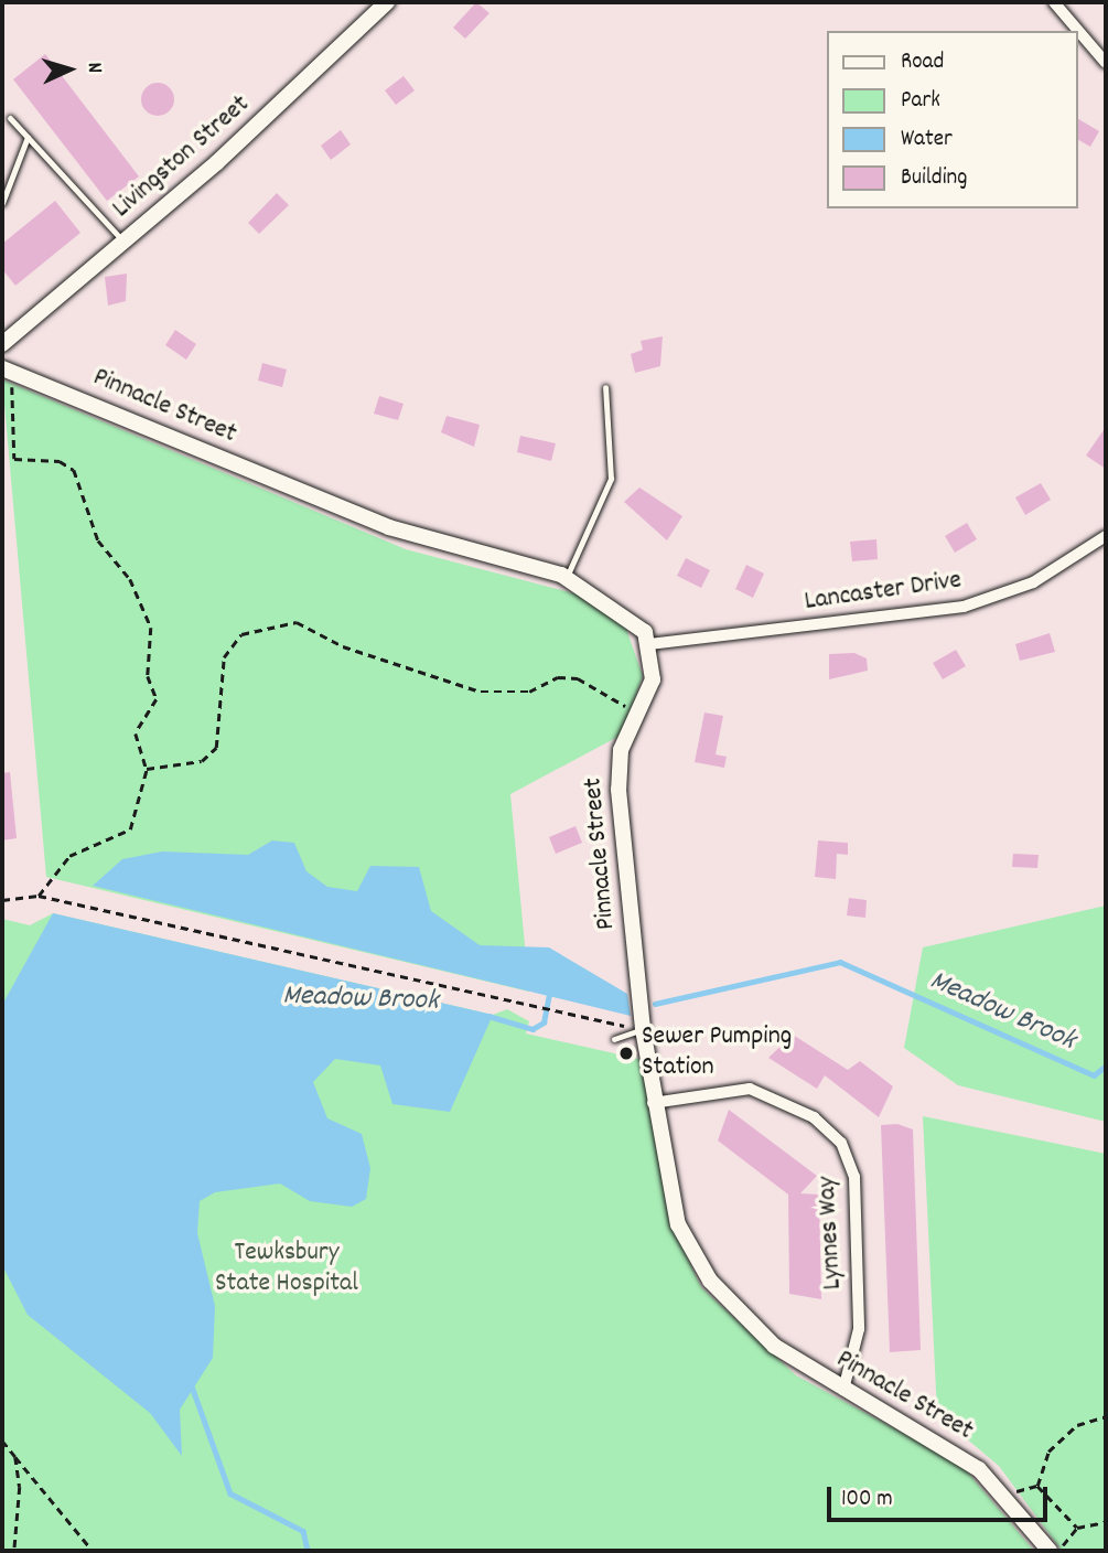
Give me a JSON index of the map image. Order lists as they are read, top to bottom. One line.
{"streets":{"street":["Livingston Street","Pinnacle Street","Lancaster Drive","Lynnes Way"]},"crossings":[["Pinnacle Street","Lancaster Drive"],["Pinnacle Street","Lynnes Way"]],"water":["Meadow Brook"],"parks":["Tewksbury State Hospital"],"places":["Sewer Pumping Station"],"legend":["Road","Park","Water","Building"],"scale_bar":"100 m","north":"right"}
